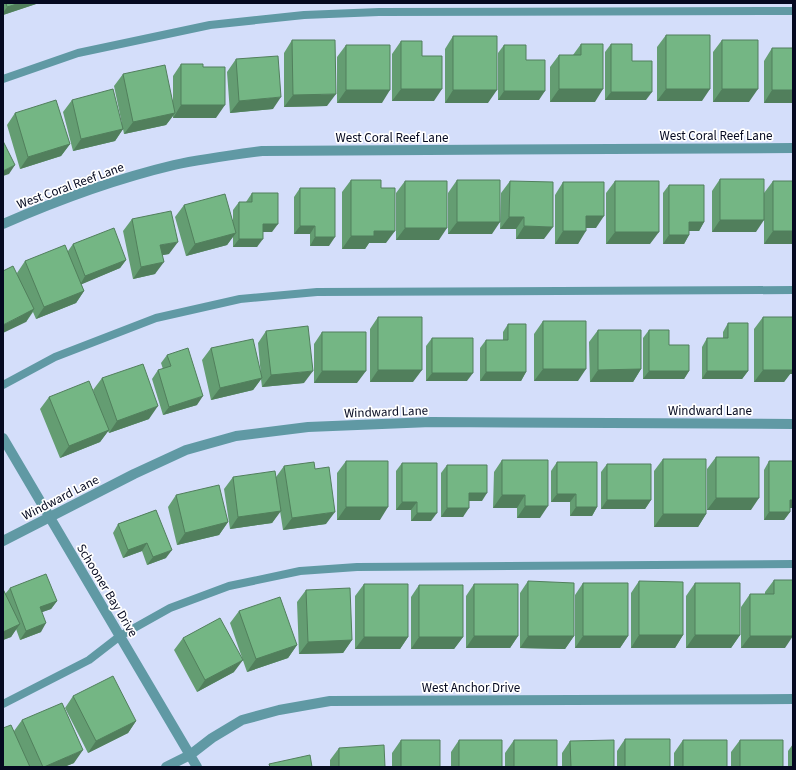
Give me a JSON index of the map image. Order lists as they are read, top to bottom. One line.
{"streets":{"street":["West Coral Reef Lane","Windward Lane","Schooner Bay Drive","West Anchor Drive"]},"crossings":[["Windward Lane","Schooner Bay Drive"],["Schooner Bay Drive","West Anchor Drive"]]}
